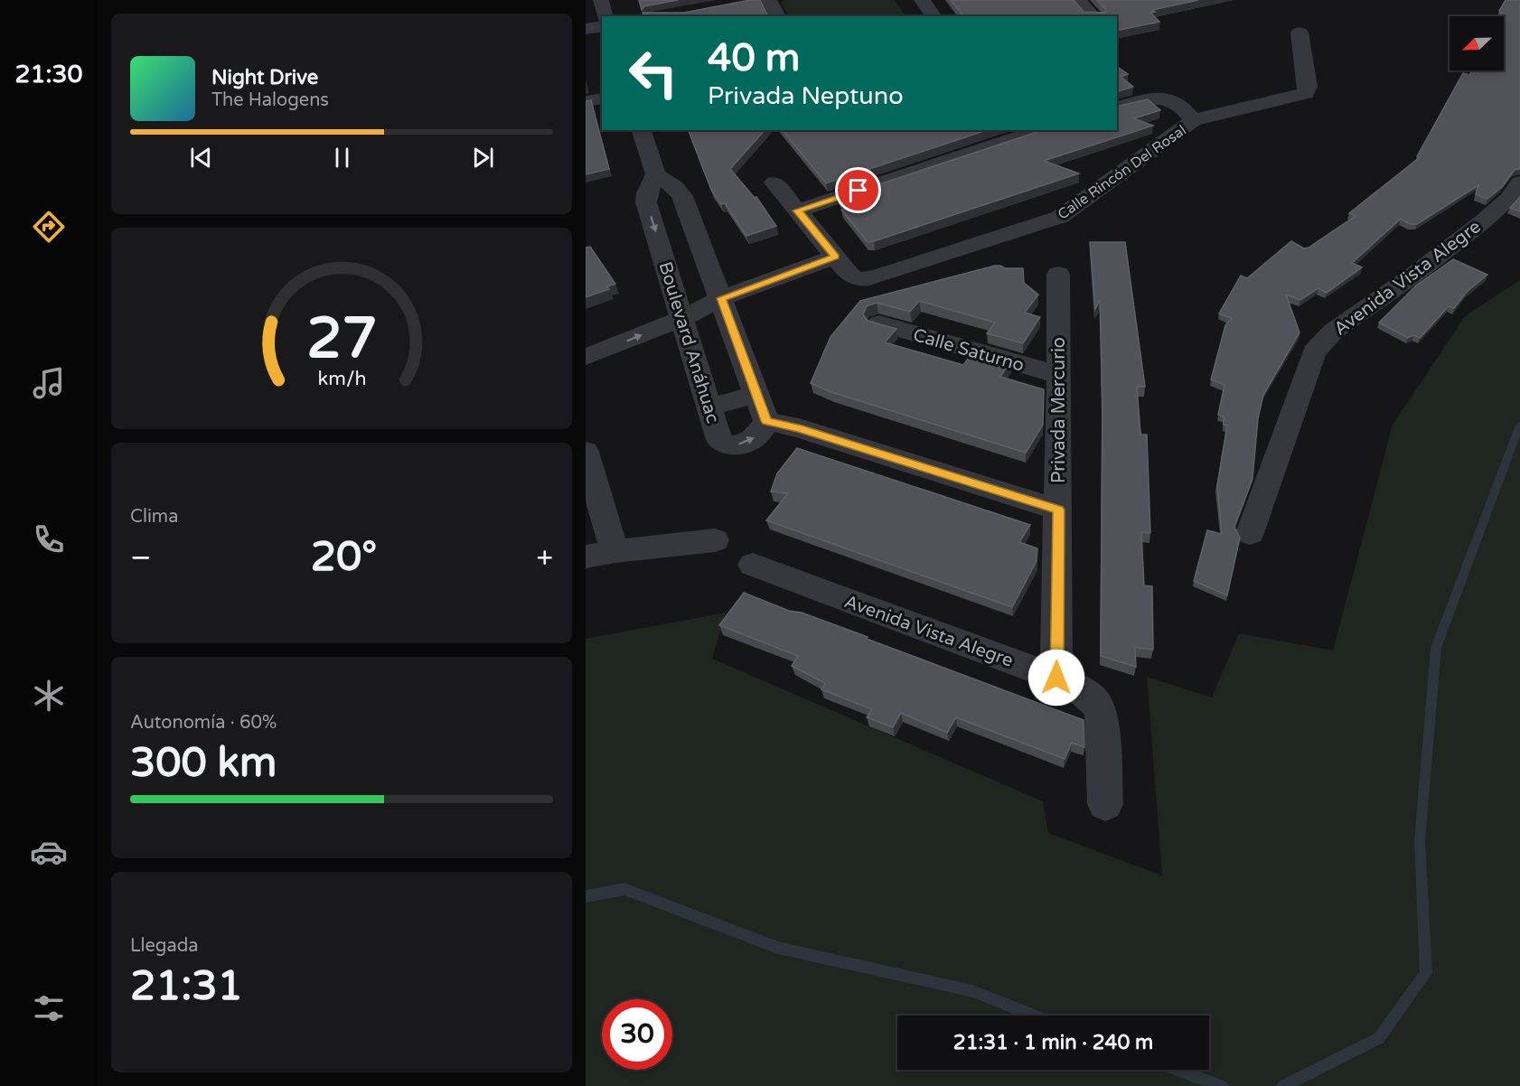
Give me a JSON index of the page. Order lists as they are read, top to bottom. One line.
{"streets":{"street":["Calle Rincón Del Rosal","Avenida Vista Alegre","Boulevard Anáhuac","Calle Saturno","Privada Mercurio"]},"crossings":[["Avenida Vista Alegre","Privada Mercurio"],["Calle Saturno","Privada Mercurio"]],"north":"bottom left","page":{"tabs":"21:30","turn":["40 m","Privada Neptuno"],"song":["Night Drive","The Halogens"],"tile":["Clima",["Autonomía · 60%","300 km"],["Llegada","21:31"]],"heat":["−","20°","+"],"limit":"30","trip":"21:31 · 1 min · 240 m","gauge":["27","km/h"]}}
